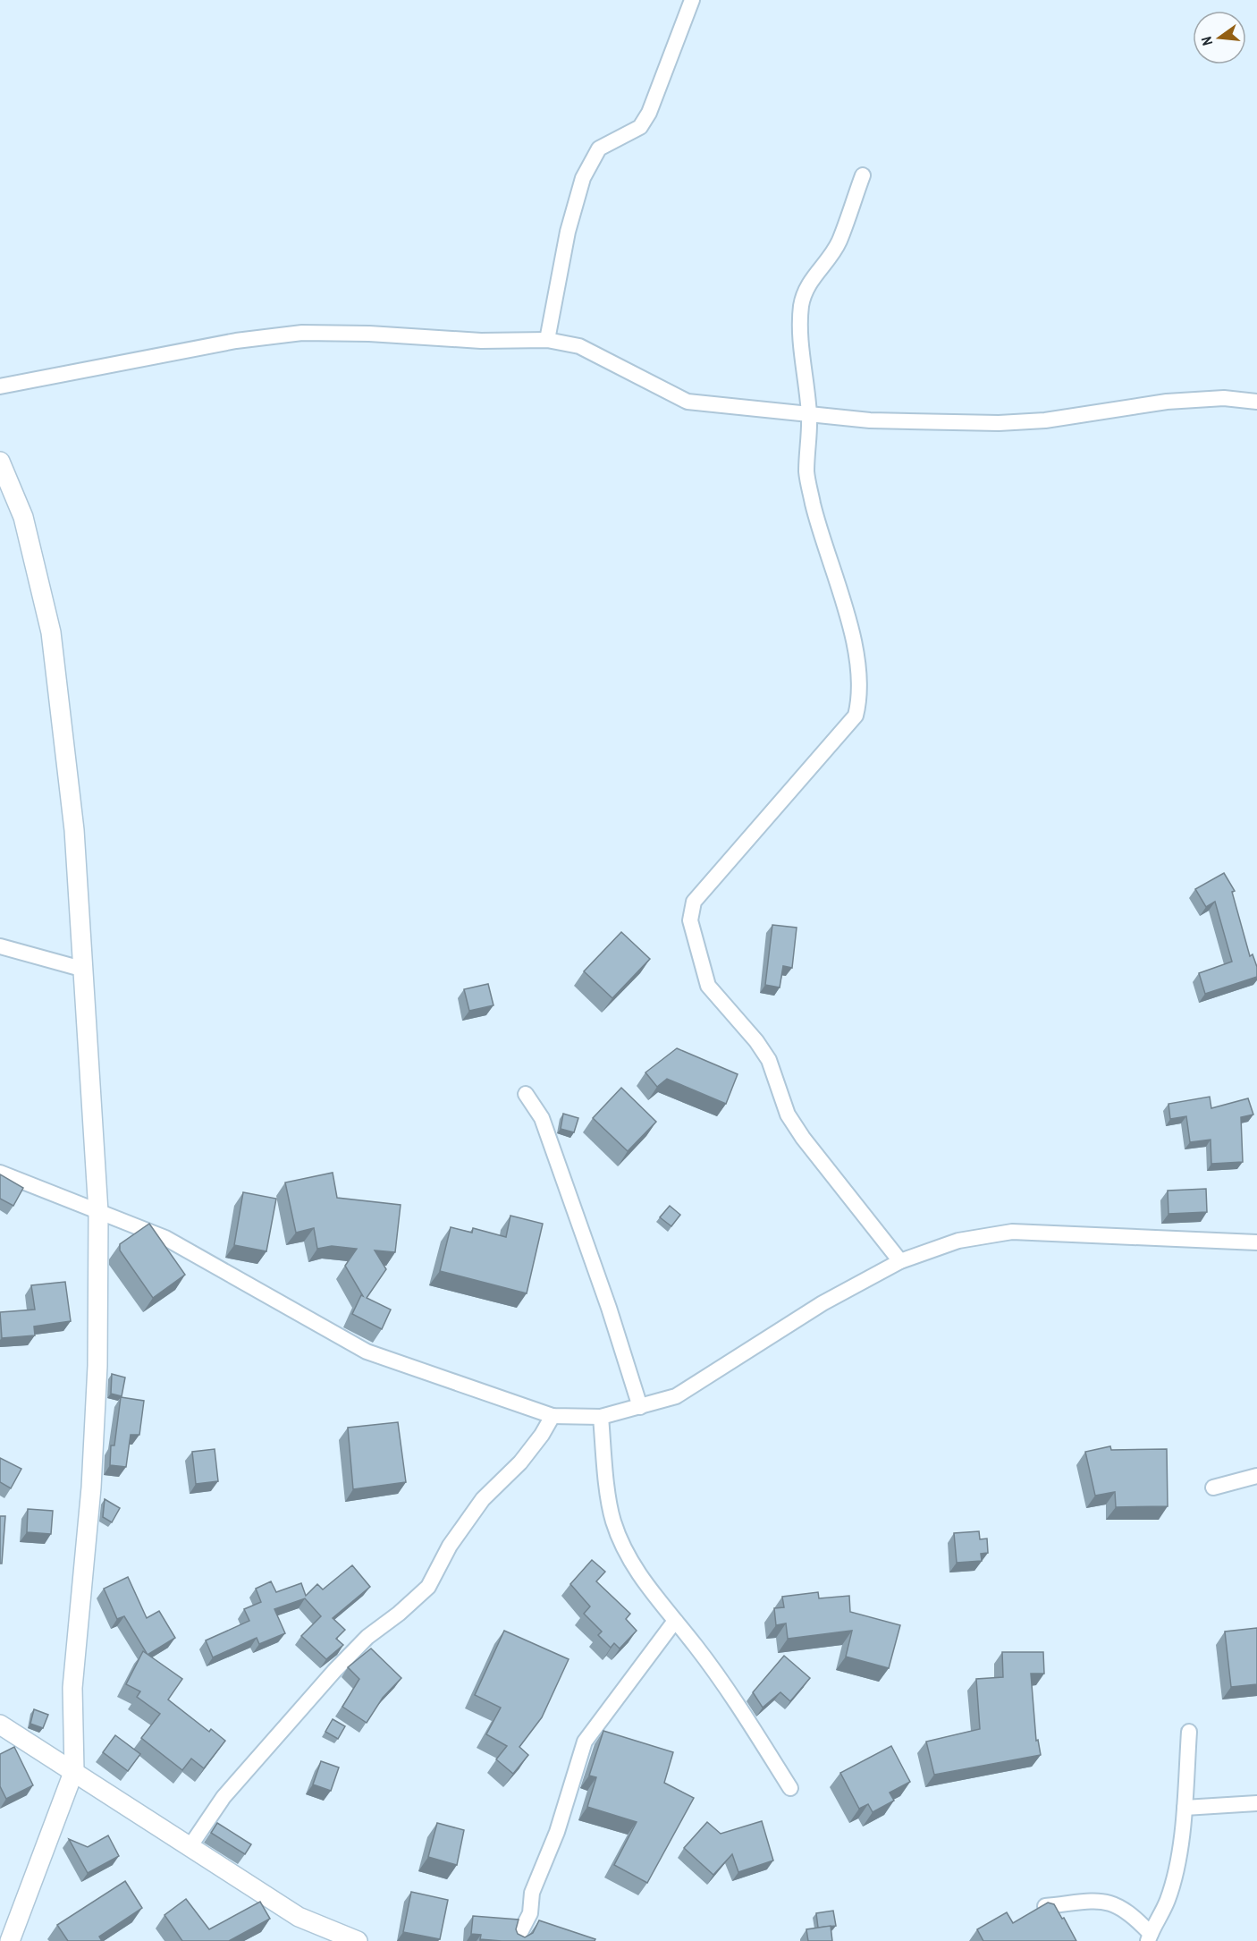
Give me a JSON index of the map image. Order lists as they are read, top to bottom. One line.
{"north":"left"}
